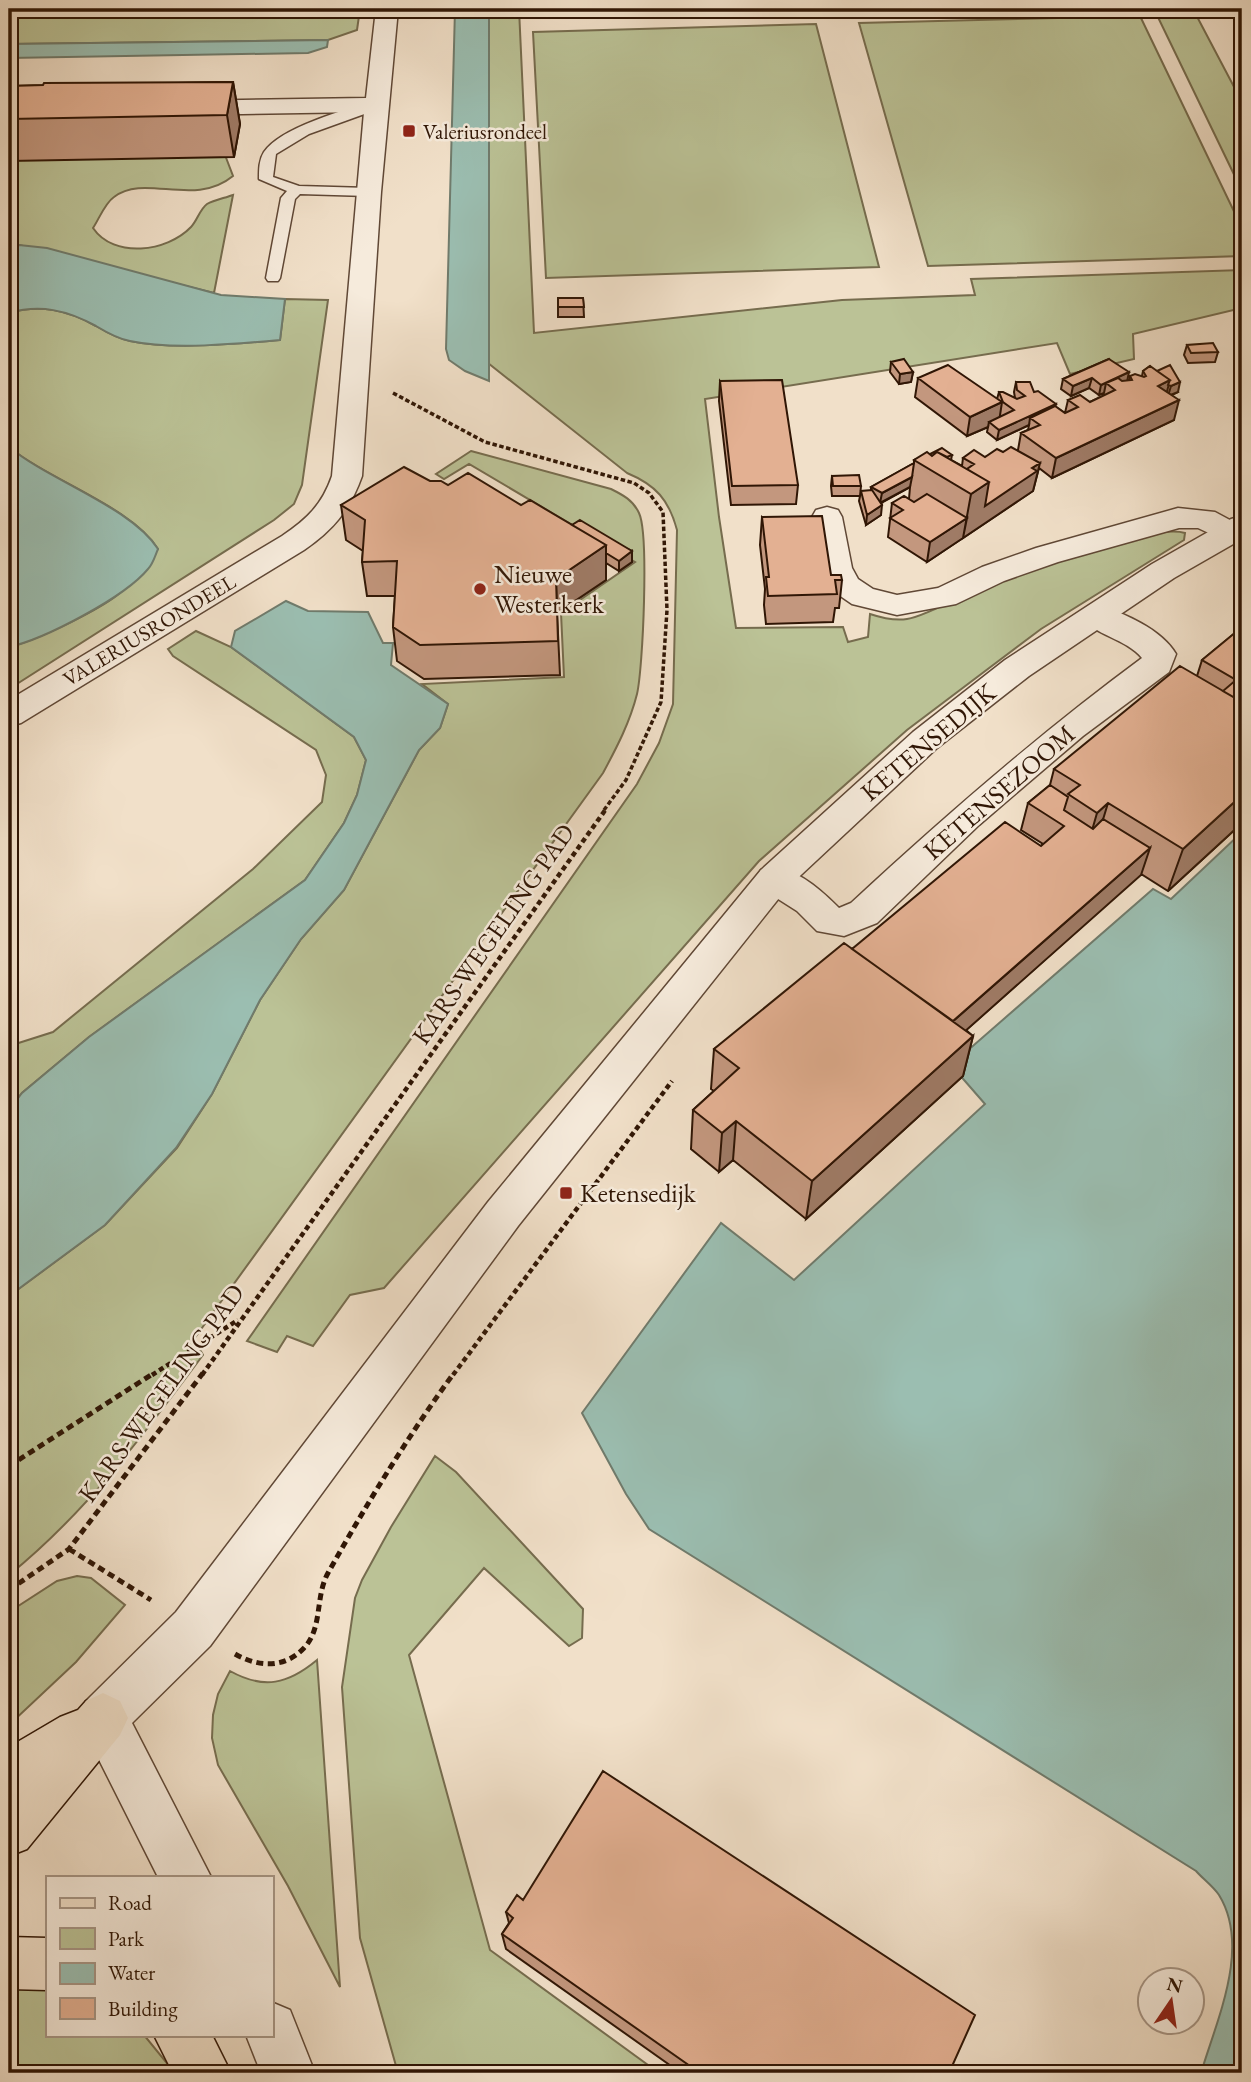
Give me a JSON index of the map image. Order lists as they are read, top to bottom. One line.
{"streets":{"street":["VALERIUSRONDEEL","KETENSEDIJK","KETENSEZOOM"],"path":["KARS-WEGELING PAD"]},"crossings":[["VALERIUSRONDEEL","KARS-WEGELING PAD"],["KETENSEDIJK","KETENSEZOOM"]],"places":{"transit":["Valeriusrondeel","Ketensedijk"],"other":["Nieuwe Westerkerk"]},"legend":["Road","Park","Water","Building"],"north":"top"}
